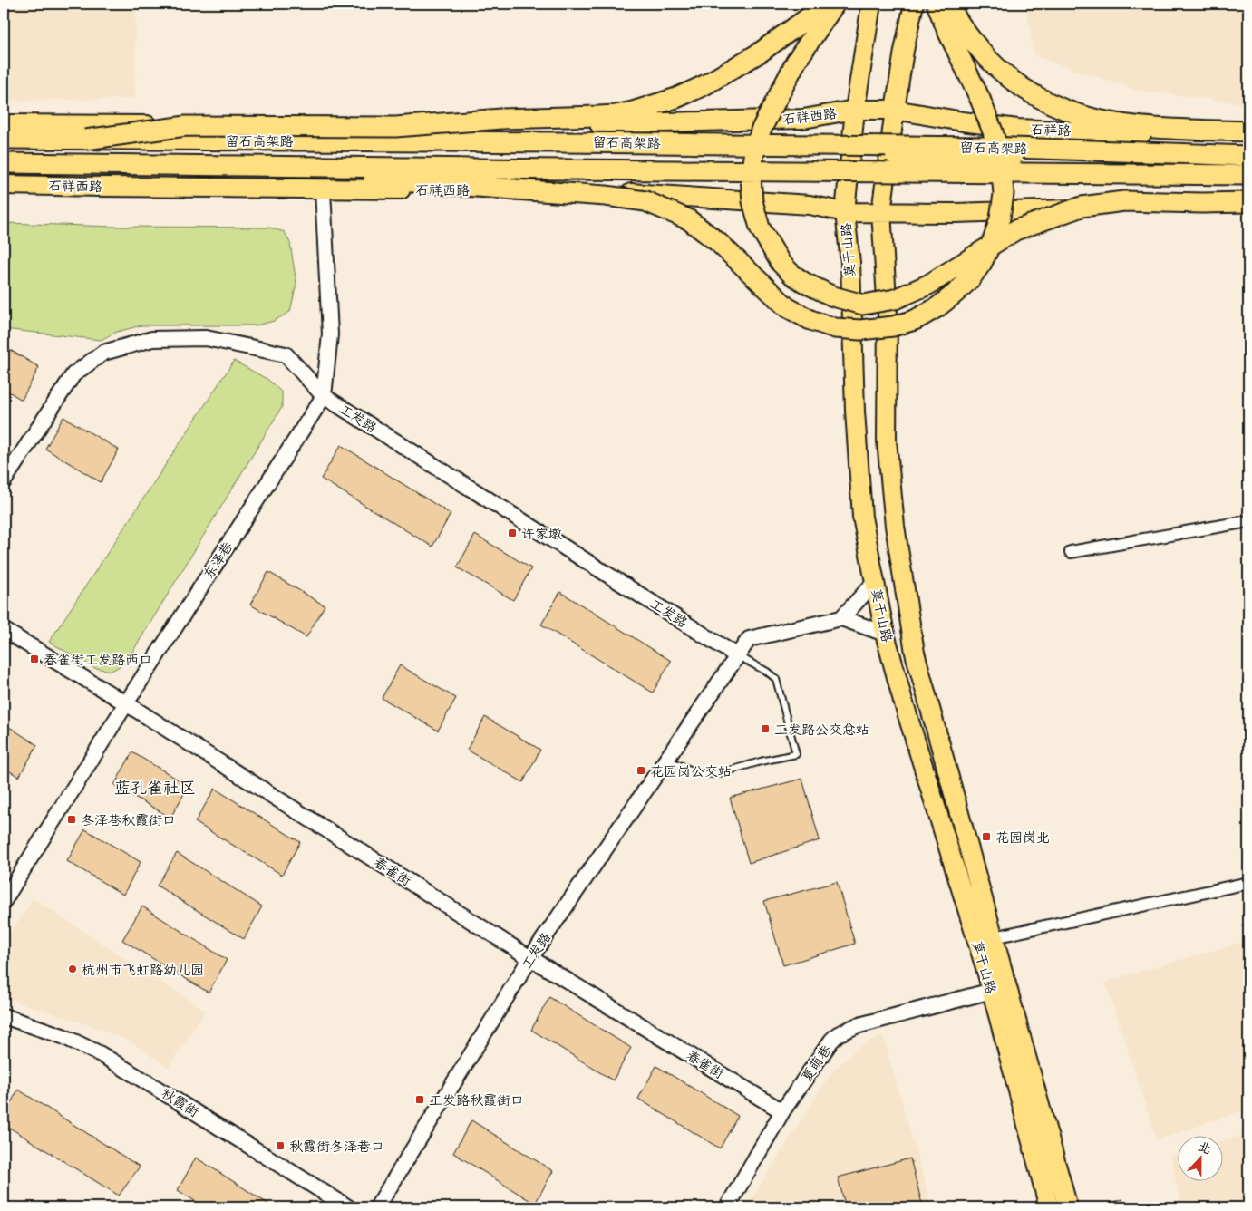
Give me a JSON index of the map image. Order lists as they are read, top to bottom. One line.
{"streets":{"highway":["留石高架路"],"main road":["石祥西路","石祥路","莫干山路"],"street":["工发路","东泽巷","春雀街","夏萌巷","秋霞街"]},"crossings":[["石祥西路","石祥路"],["石祥西路","莫干山路"],["石祥西路","东泽巷"],["石祥路","莫干山路"],["莫干山路","夏萌巷"],["工发路","东泽巷"],["工发路","春雀街"],["东泽巷","春雀街"],["春雀街","夏萌巷"]],"districts":["蓝孔雀社区"],"places":{"transit":["许家墩","春雀街工发路西口","工发路公交总站","花园岗公交站","冬泽巷秋霞街口","花园岗北","工发路秋霞街口","秋霞街冬泽巷口"],"other":["杭州市飞虹路幼儿园"]},"north":"top"}
